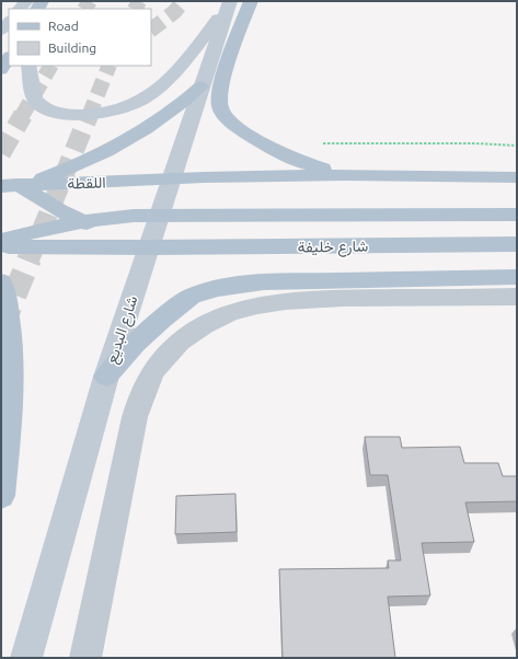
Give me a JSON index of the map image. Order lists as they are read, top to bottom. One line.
{"streets":{"main road":["اللقطة","شارع خليفة","شارع البديع"]},"crossings":[["اللقطة","شارع البديع"],["شارع خليفة","شارع البديع"]],"legend":["Road","Building"]}
